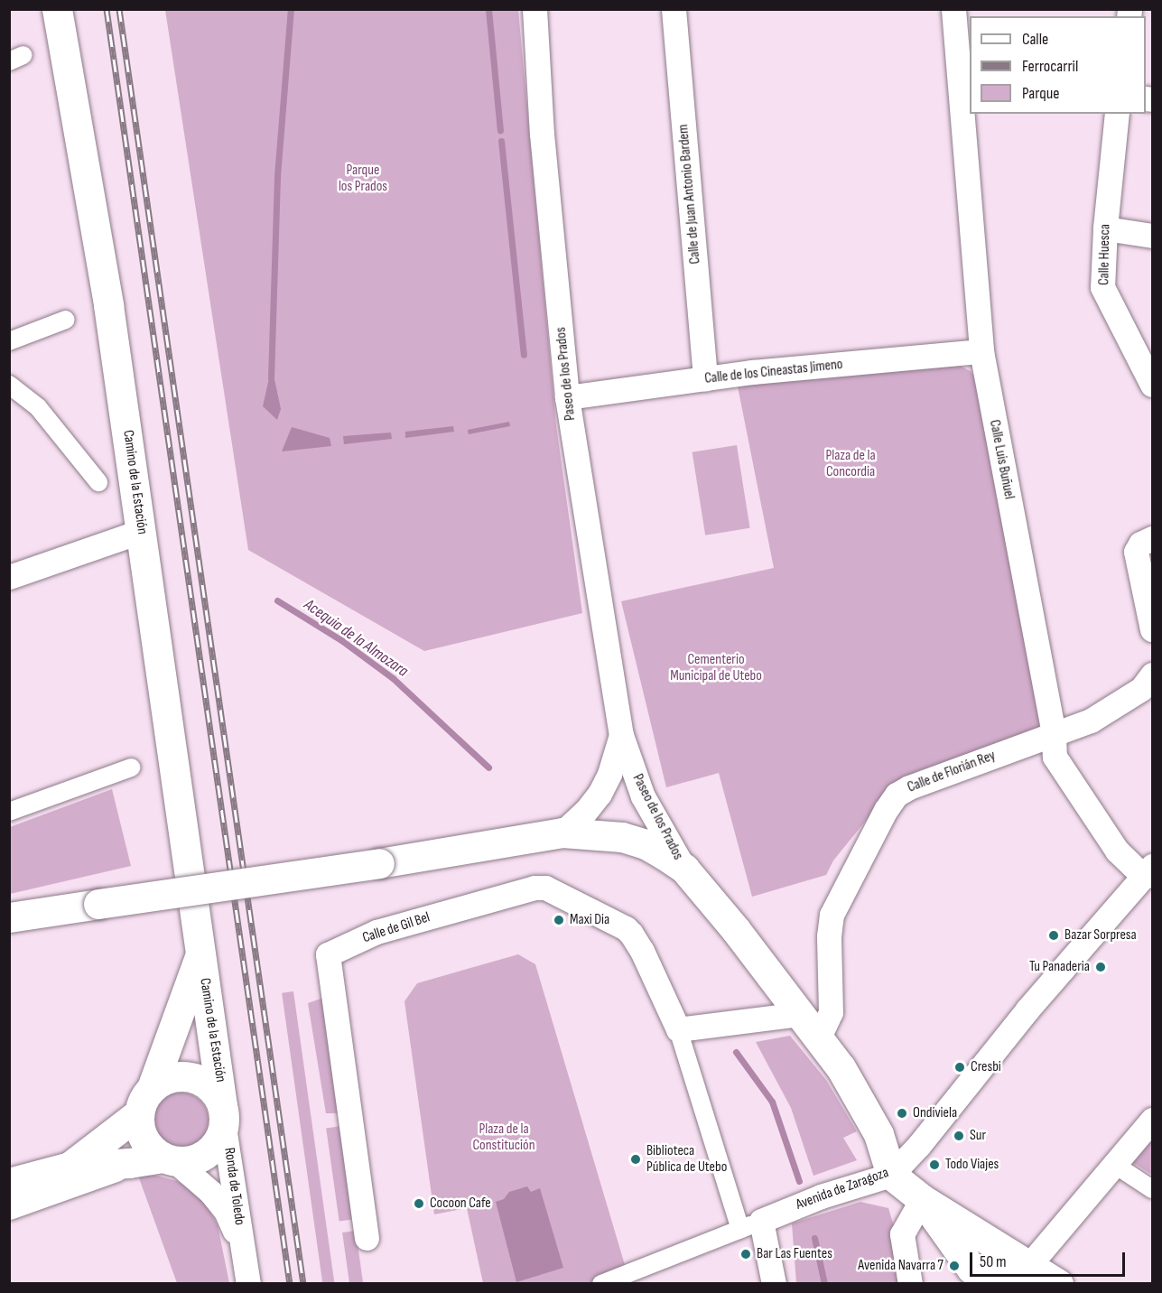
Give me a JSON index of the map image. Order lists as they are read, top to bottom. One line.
{"streets":{"street":["Calle de Juan Antonio Bardem","Calle Huesca","Calle de los Cineastas Jimeno","Paseo de los Prados","Calle Luis Buñuel","Camino de la Estación","Calle de Florián Rey","Calle de Gil Bel","Ronda de Toledo","Avenida de Zaragoza"]},"crossings":[["Calle de Juan Antonio Bardem","Calle de los Cineastas Jimeno"],["Calle de los Cineastas Jimeno","Paseo de los Prados"],["Calle de los Cineastas Jimeno","Calle Luis Buñuel"],["Calle Luis Buñuel","Calle de Florián Rey"],["Calle Luis Buñuel","Avenida de Zaragoza"],["Camino de la Estación","Ronda de Toledo"],["Calle de Gil Bel","Avenida de Zaragoza"]],"water":["Acequia de la Almozara"],"parks":["Parque los Prados","Plaza de la Concordia","Cementerio Municipal de Utebo","Plaza de la Constitución"],"places":["Maxi Dia","Bazar Sorpresa","Tu Panaderia","Cresbi","Ondiviela","Sur","Biblioteca Pública de Utebo","Todo Viajes","Cocoon Cafe","Bar Las Fuentes","Avenida Navarra 7"],"legend":["Calle","Ferrocarril","Parque"],"scale_bar":"50 m"}
